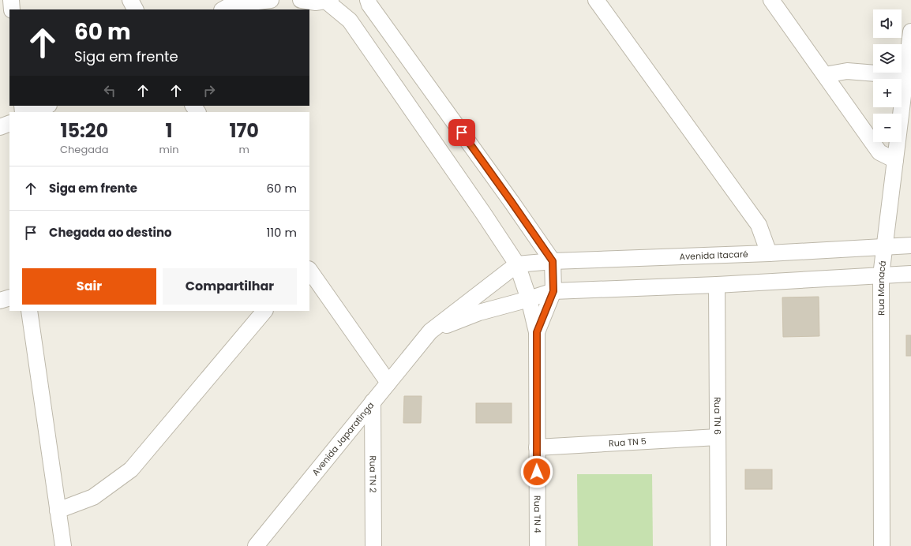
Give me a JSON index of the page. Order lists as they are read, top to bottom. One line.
{"streets":{"street":["Avenida Itacaré","Rua Manacá","Rua TN 6","Avenida Japaratinga","Rua TN 5","Rua TN 2","Rua TN 4"]},"crossings":[["Avenida Itacaré","Rua Manacá"],["Avenida Itacaré","Avenida Japaratinga"],["Rua TN 6","Rua TN 5"],["Avenida Japaratinga","Rua TN 2"],["Rua TN 5","Rua TN 4"]],"page":{"map_buttons":["+","−"],"turn":["60 m","Siga em frente"],"eta":["15:20","Chegada","1","min","170","m"],"list":[{"name":"Siga em frente","value":"60 m"},{"name":"Chegada ao destino","value":"110 m"}],"buttons":["Sair","Compartilhar"]}}
